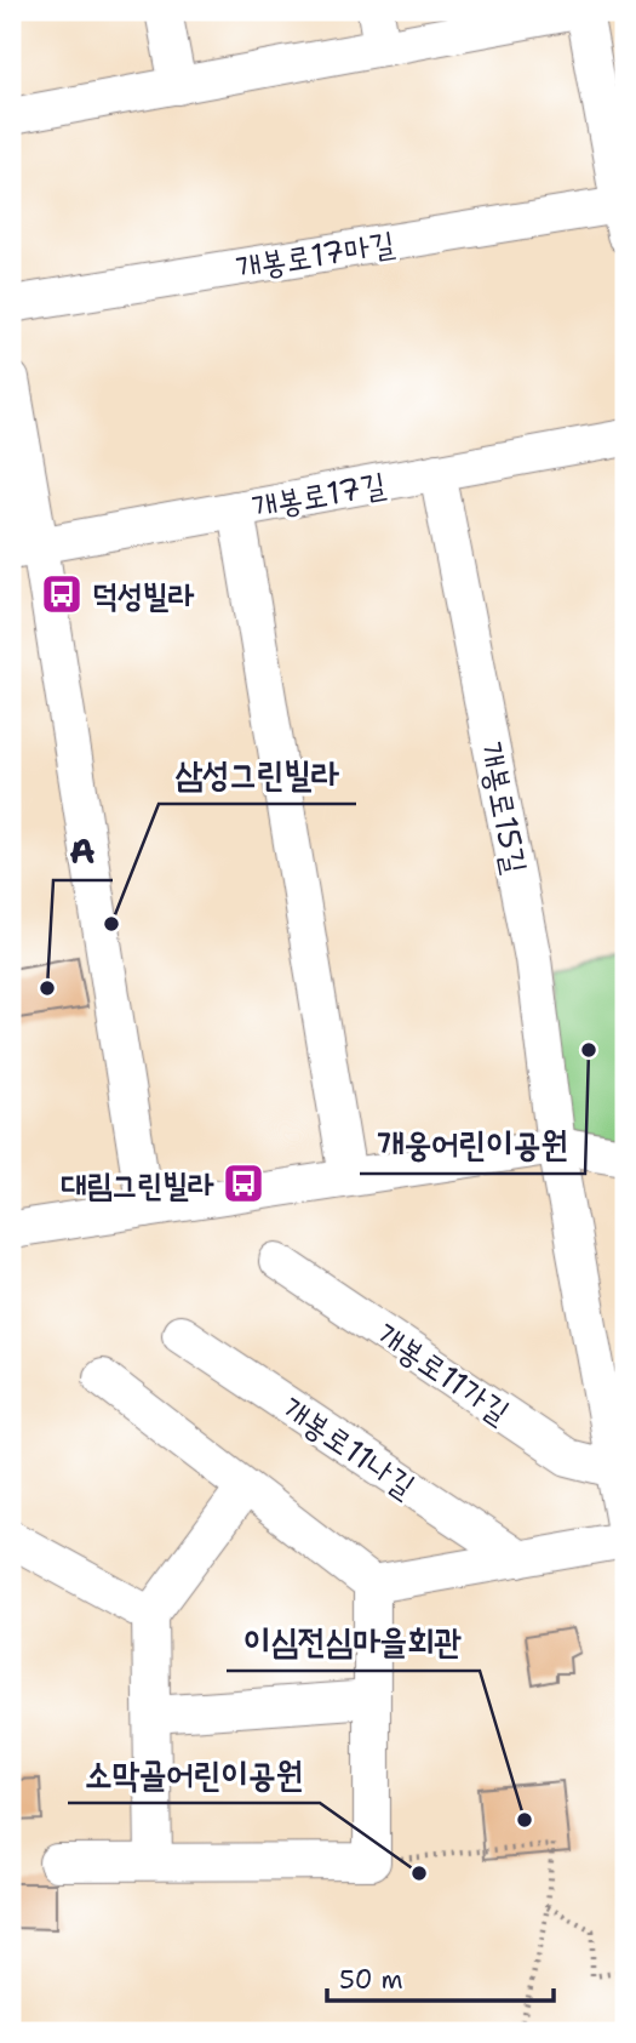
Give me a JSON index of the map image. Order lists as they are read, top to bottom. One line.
{"streets":{"street":["개봉로17마길","개봉로17길","개봉로15길","개봉로11가길","개봉로11나길"]},"crossings":[["개봉로17길","개봉로15길"],["개봉로15길","개봉로11가길"]],"places":{"bus stop":["덕성빌라","대림그린빌라"],"other":["삼성그린빌라","A","개웅어린이공원","이심전심마을회관","소막골어린이공원"]},"scale_bar":"50 m"}
